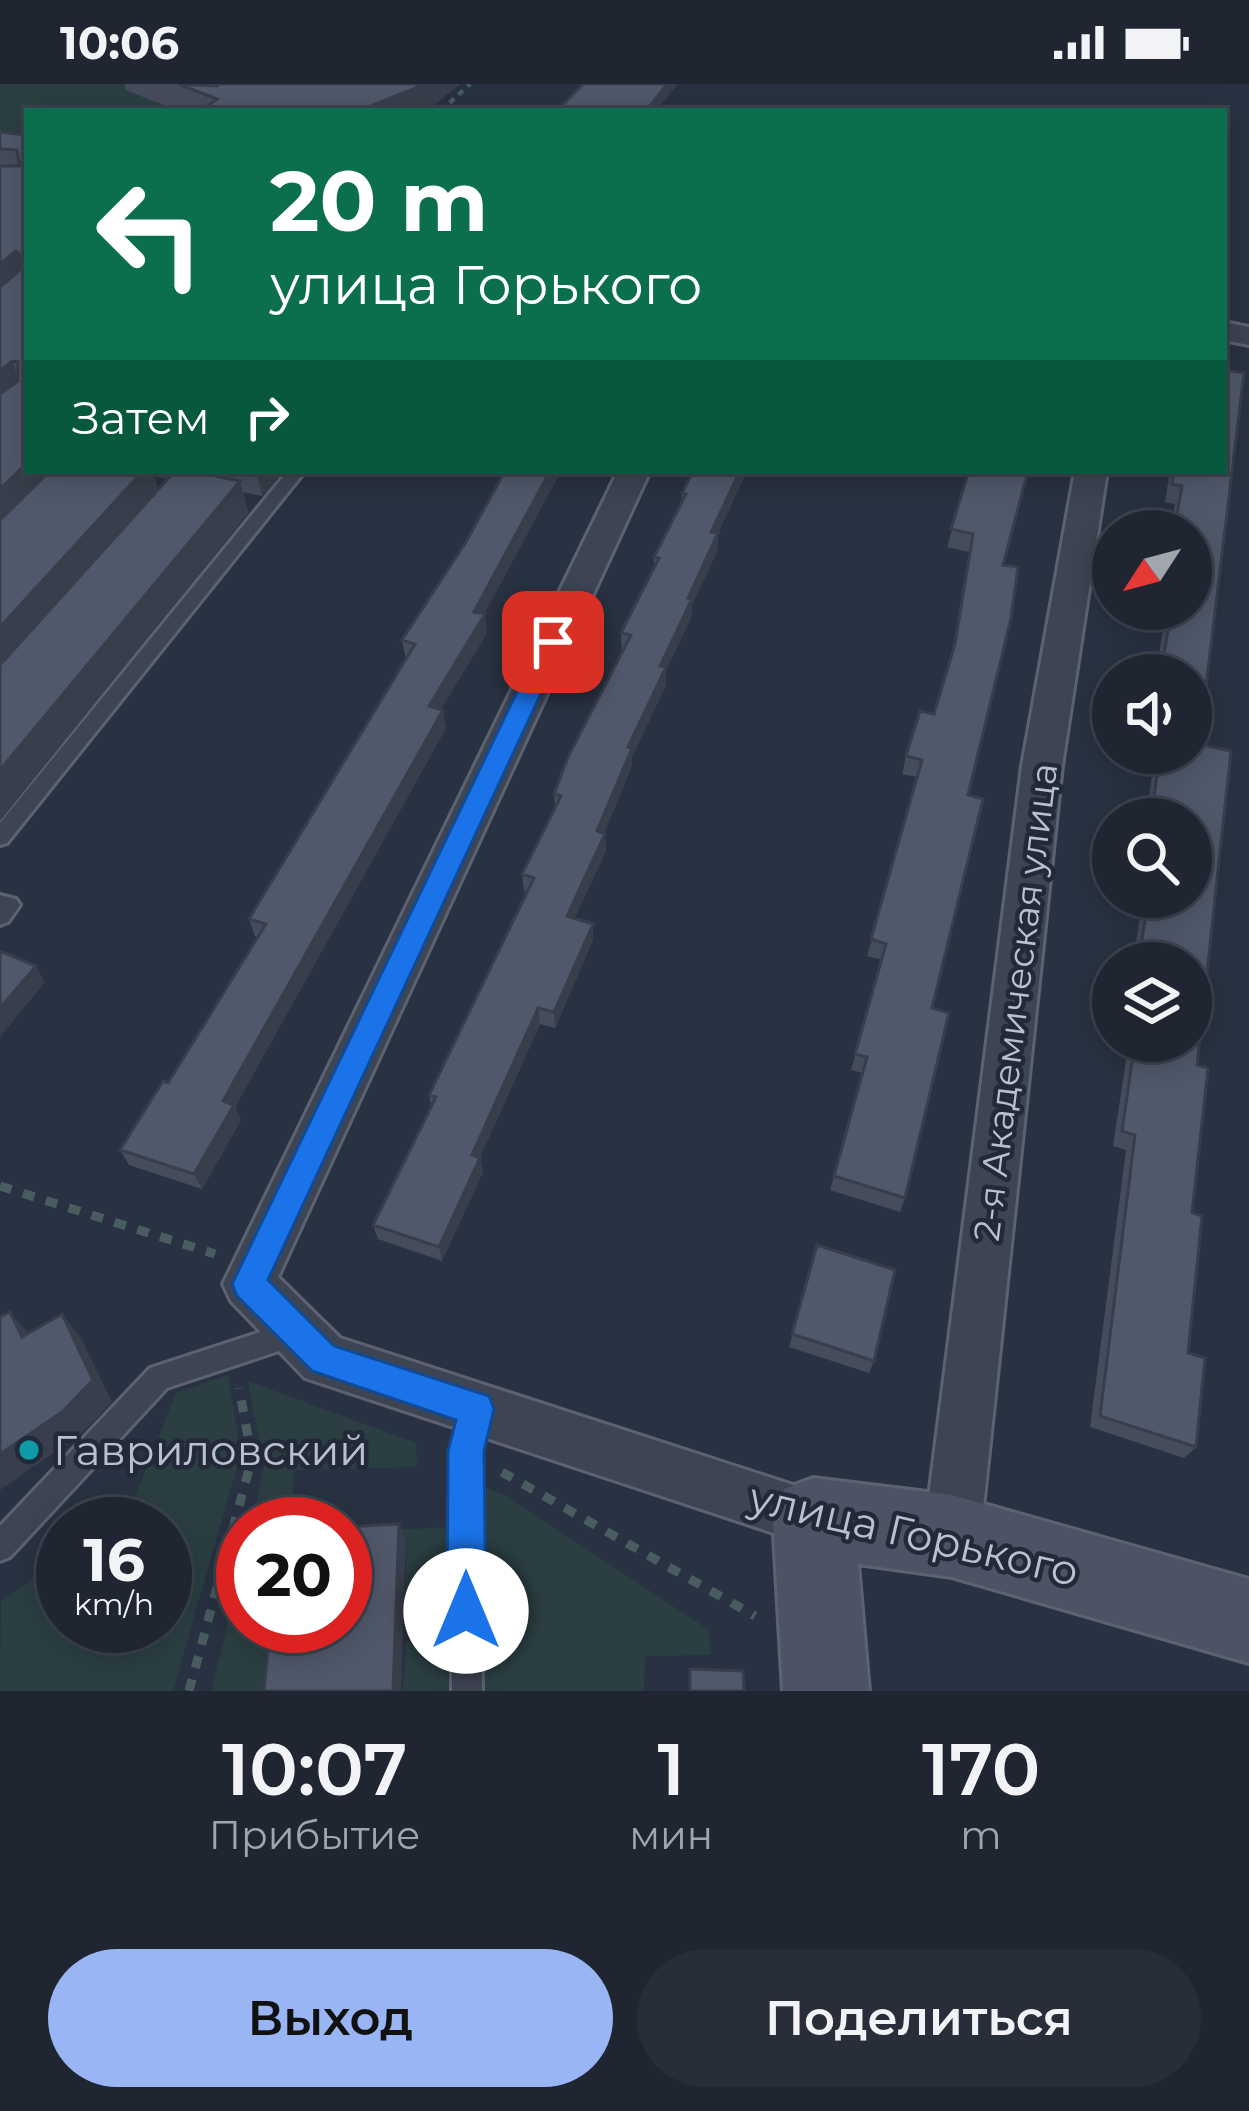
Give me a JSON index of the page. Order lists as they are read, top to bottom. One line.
{"streets":{"street":["2-я Академическая улица","улица Горького"]},"crossings":[["2-я Академическая улица","улица Горького"]],"places":["Гавриловский"],"north":"bottom left","page":{"status":"10:06","turn":["20 m","улица Горького"],"then":"Затем","speed":"16 km/h","limit":"20","eta":["10:07","Прибытие","1","мин","170","m"],"buttons":["Выход","Поделиться"]}}
